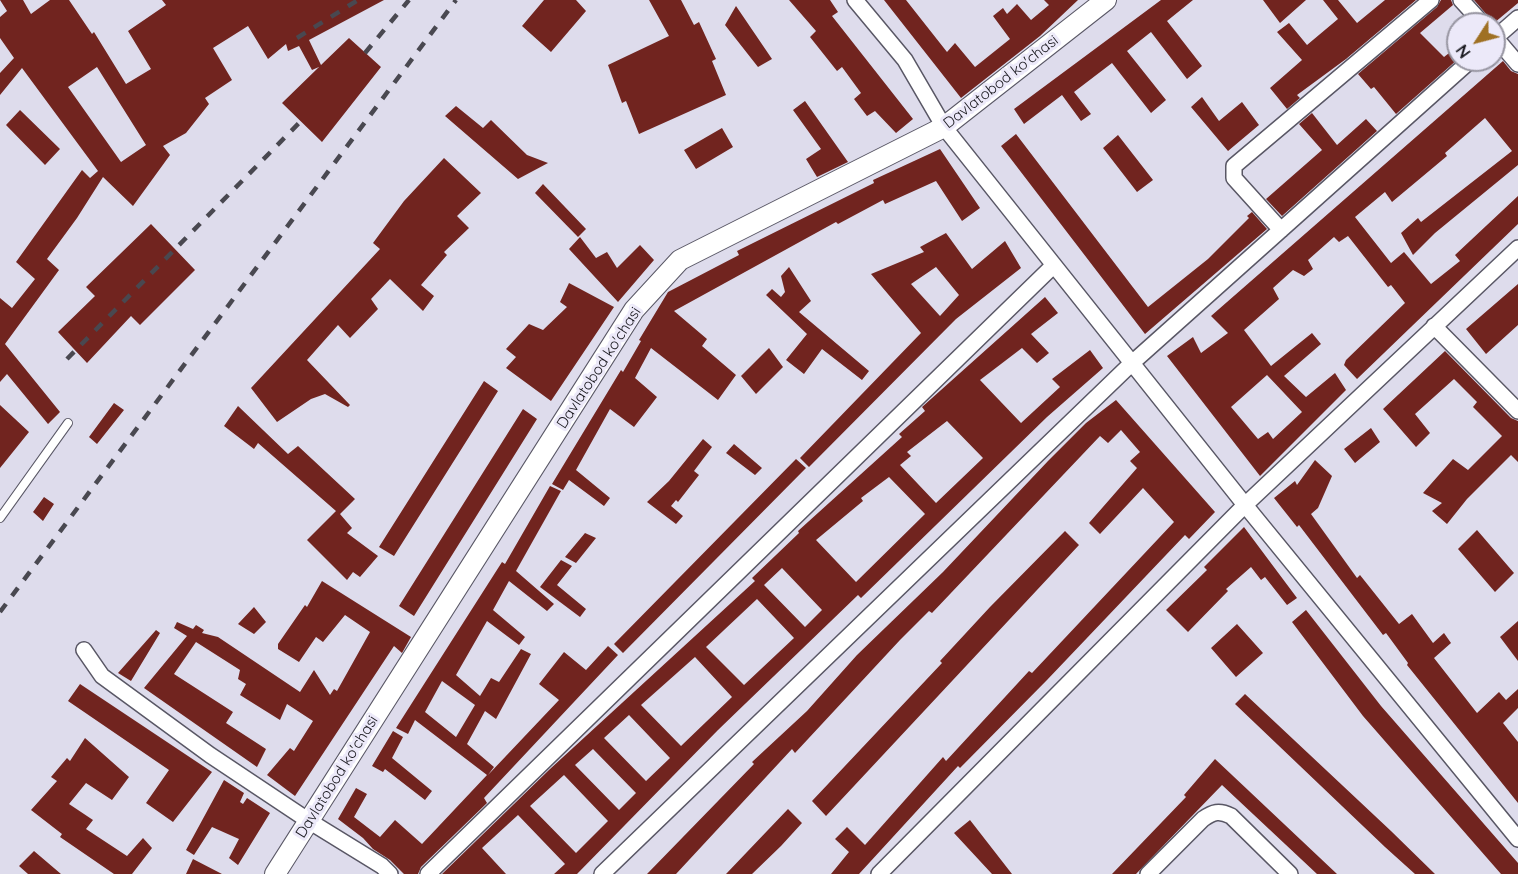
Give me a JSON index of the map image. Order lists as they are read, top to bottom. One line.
{"streets":{"street":["Davlatobod ko'chasi"]},"north":"bottom left"}
